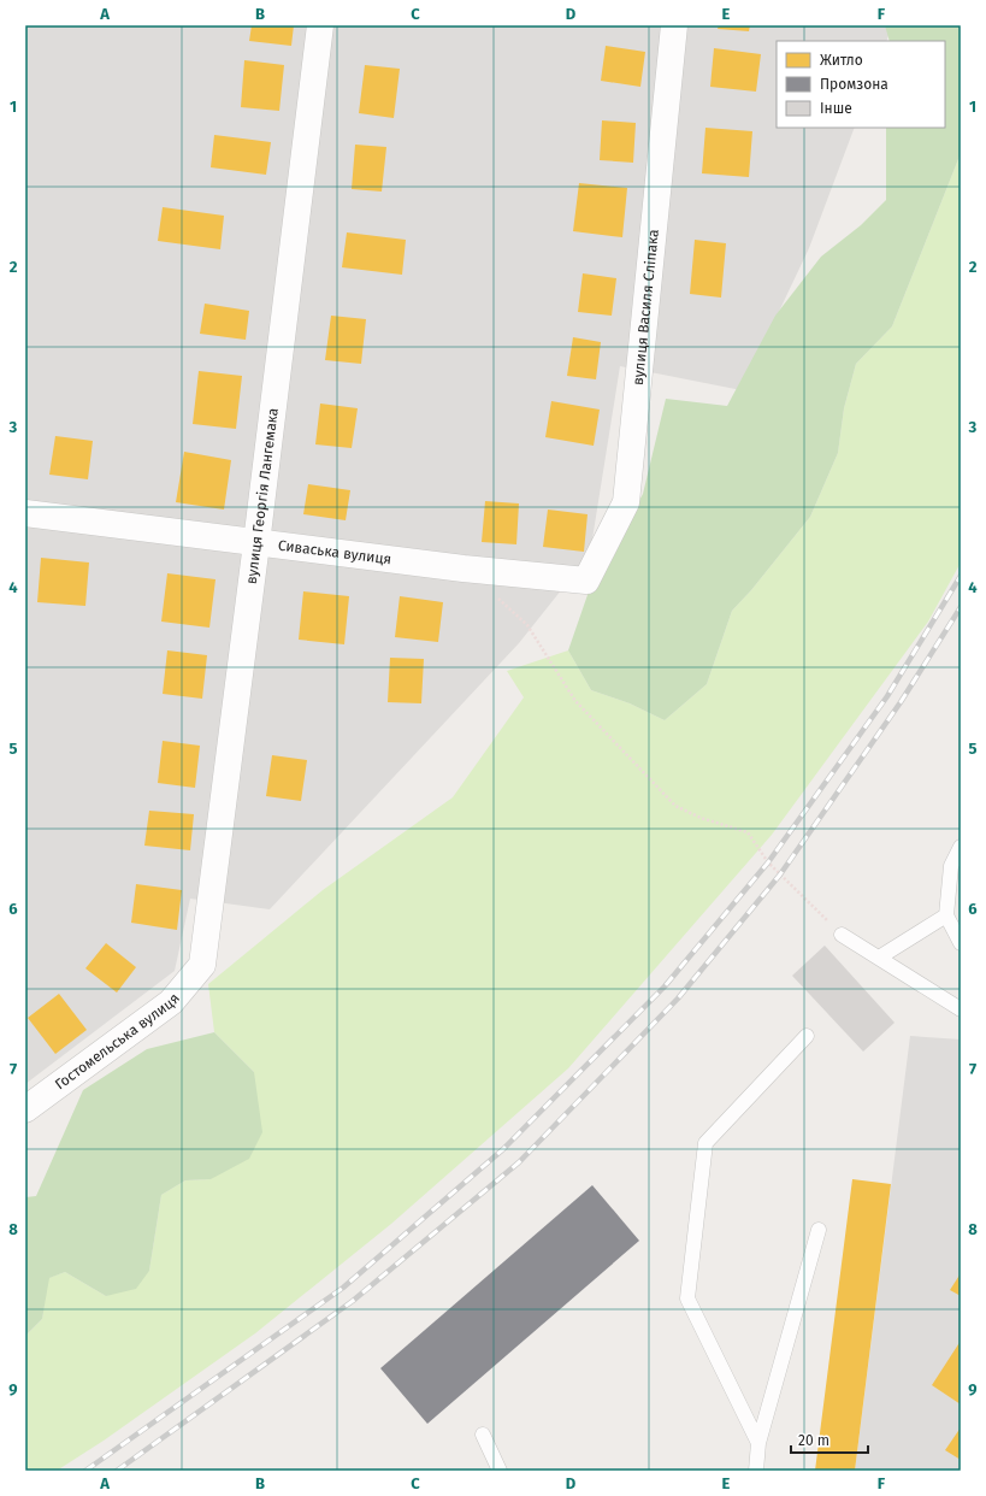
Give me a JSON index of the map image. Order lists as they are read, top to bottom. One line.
{"streets":{"street":["вулиця Василя Сліпака","вулиця Георгія Лангемака","Сиваська вулиця","Гостомельська вулиця"]},"crossings":[["вулиця Василя Сліпака","Сиваська вулиця"],["вулиця Георгія Лангемака","Сиваська вулиця"],["вулиця Георгія Лангемака","Гостомельська вулиця"]],"legend":["Житло","Промзона","Інше"],"scale_bar":"20 m","grid":{"columns":["A","B","C","D","E","F"],"rows":["1","2","3","4","5","6","7","8","9"]}}
